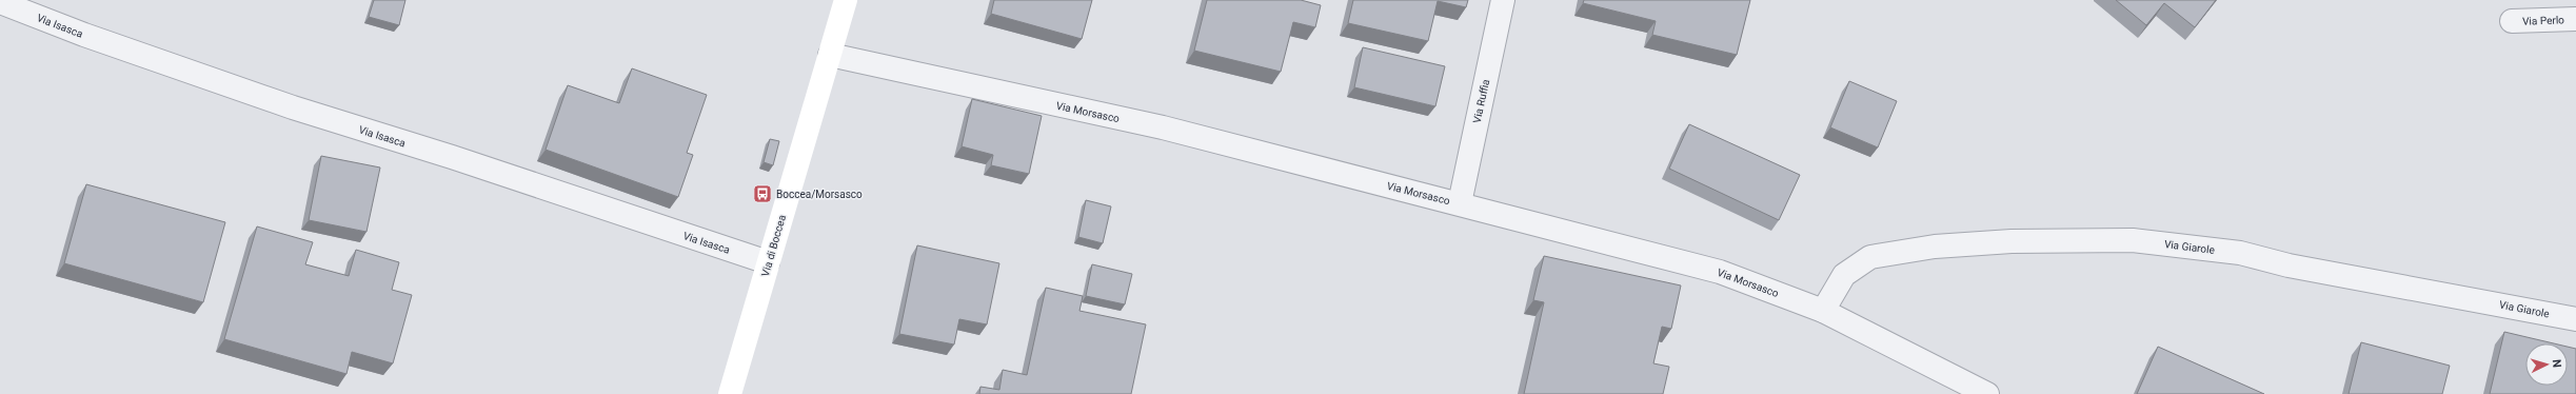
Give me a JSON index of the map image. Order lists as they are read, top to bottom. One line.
{"streets":{"main road":["Via di Boccea"],"street":["Via Perlo","Via Isasca","Via Ruffia","Via Morsasco","Via Giarole"]},"crossings":[["Via Isasca","Via di Boccea"],["Via Ruffia","Via Morsasco"],["Via Morsasco","Via di Boccea"],["Via Morsasco","Via Giarole"]],"places":{"bus stop":["Boccea/Morsasco"]},"north":"right"}
